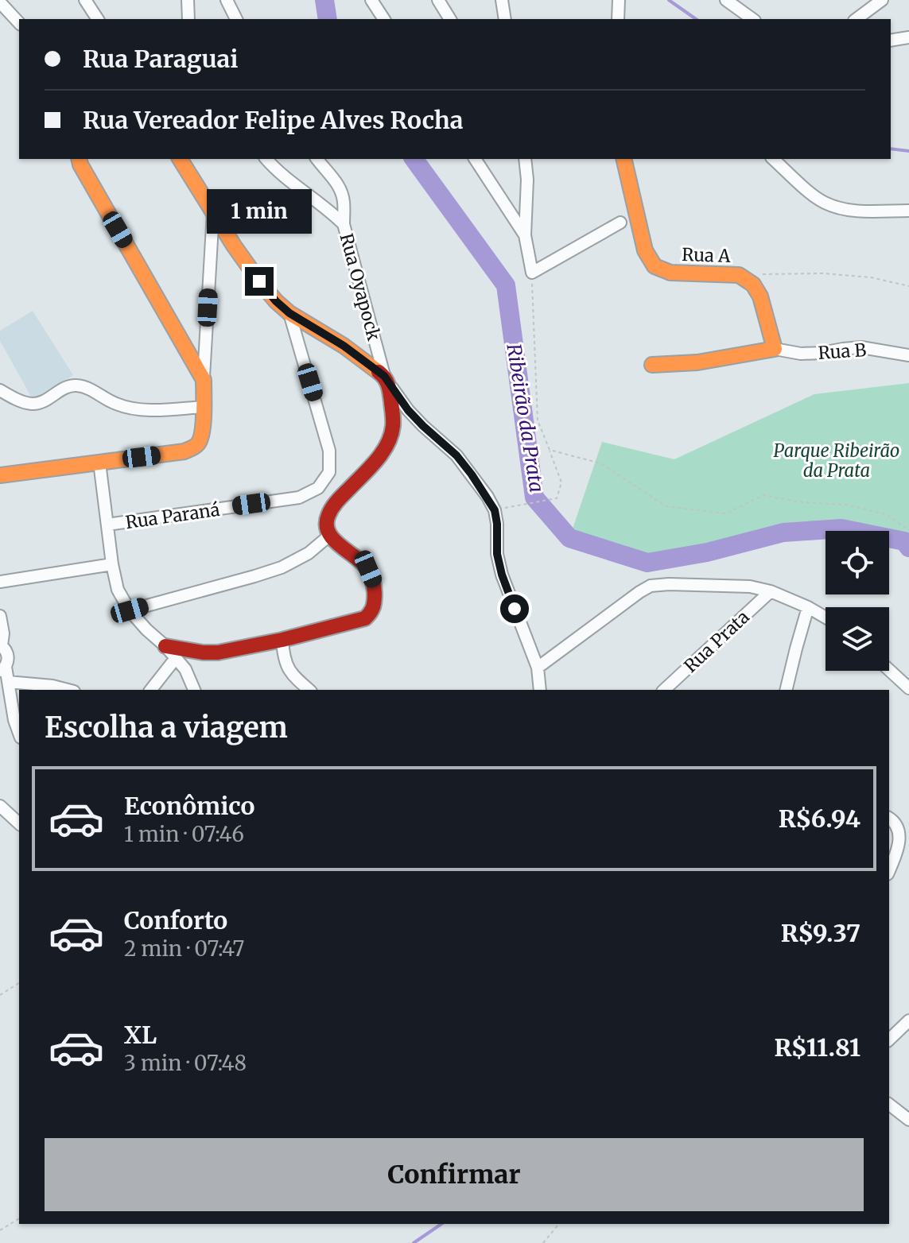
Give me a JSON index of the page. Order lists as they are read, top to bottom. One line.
{"streets":{"street":["Rua A","Rua Oyapock","Rua B","Rua Paraná","Rua Prata"]},"crossings":[["Rua A","Rua B"]],"water":["Ribeirão da Prata"],"parks":["Parque Ribeirão da Prata"],"page":{"banner":["Rua Paraguai","Rua Vereador Felipe Alves Rocha"],"bubble":"1 min","heading":"Escolha a viagem","list":[{"name":"Econômico","note":"1 min · 07:46","value":"R$6.94"},{"name":"Conforto","note":"2 min · 07:47","value":"R$9.37"},{"name":"XL","note":"3 min · 07:48","value":"R$11.81"}],"buttons":"Confirmar"}}
